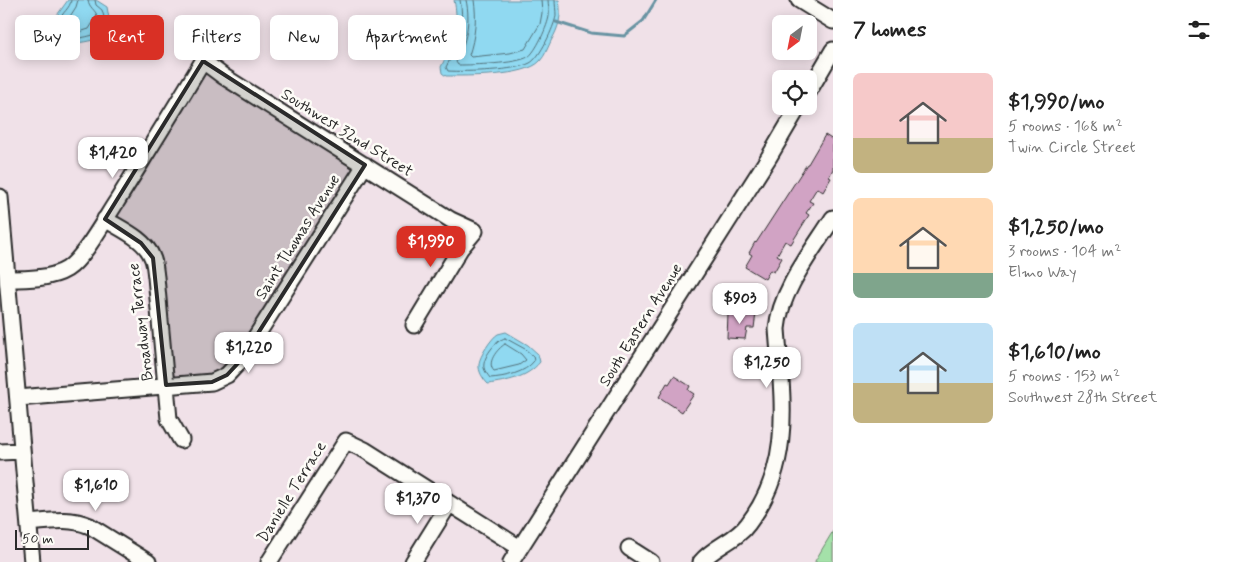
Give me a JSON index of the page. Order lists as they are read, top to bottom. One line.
{"streets":{"street":["Southwest 32nd Street","Saint Thomas Avenue","Broadway Terrace","South Eastern Avenue","Danielle Terrace"]},"crossings":[["Southwest 32nd Street","Saint Thomas Avenue"],["Southwest 32nd Street","Broadway Terrace"],["Saint Thomas Avenue","Broadway Terrace"]],"scale_bar":"50 m","north":"bottom left","page":{"heading":"7 homes","chip":["Buy","Rent","Filters","New","Apartment"],"list":[{"name":"$1,990/mo","note":"5 rooms · 168 m² · Twin Circle Street"},{"name":"$1,250/mo","note":"3 rooms · 104 m² · Elmo Way"},{"name":"$1,610/mo","note":"5 rooms · 153 m² · Southwest 28th Street"}],"price":["$1,420","$1,990","$903","$1,220","$1,250","$1,610","$1,370"],"scale":"50 m"}}
